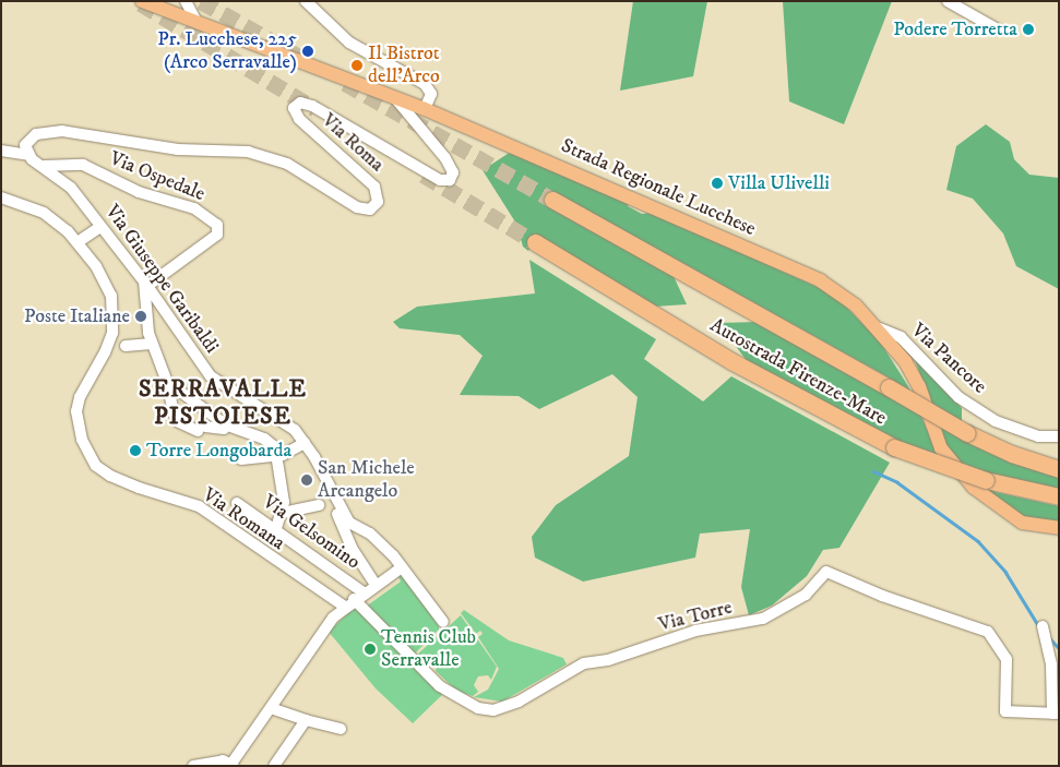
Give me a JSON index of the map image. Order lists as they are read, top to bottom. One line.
{"streets":{"highway":["Autostrada Firenze-Mare"],"main road":["Strada Regionale Lucchese"],"street":["Via Roma","Via Ospedale","Via Giuseppe Garibaldi","Via Pancore","Via Romana","Via Gelsomino","Via Torre"]},"crossings":[["Via Roma","Strada Regionale Lucchese"],["Via Roma","Via Giuseppe Garibaldi"],["Via Ospedale","Via Giuseppe Garibaldi"],["Strada Regionale Lucchese","Via Pancore"],["Via Romana","Via Torre"]],"districts":["SERRAVALLE PISTOIESE"],"places":["Podere Torretta","Pr. Lucchese, 225 (Arco Serravalle)","Il Bistrot dell'Arco","Villa Ulivelli","Poste Italiane","Torre Longobarda","San Michele Arcangelo","Tennis Club Serravalle"]}
